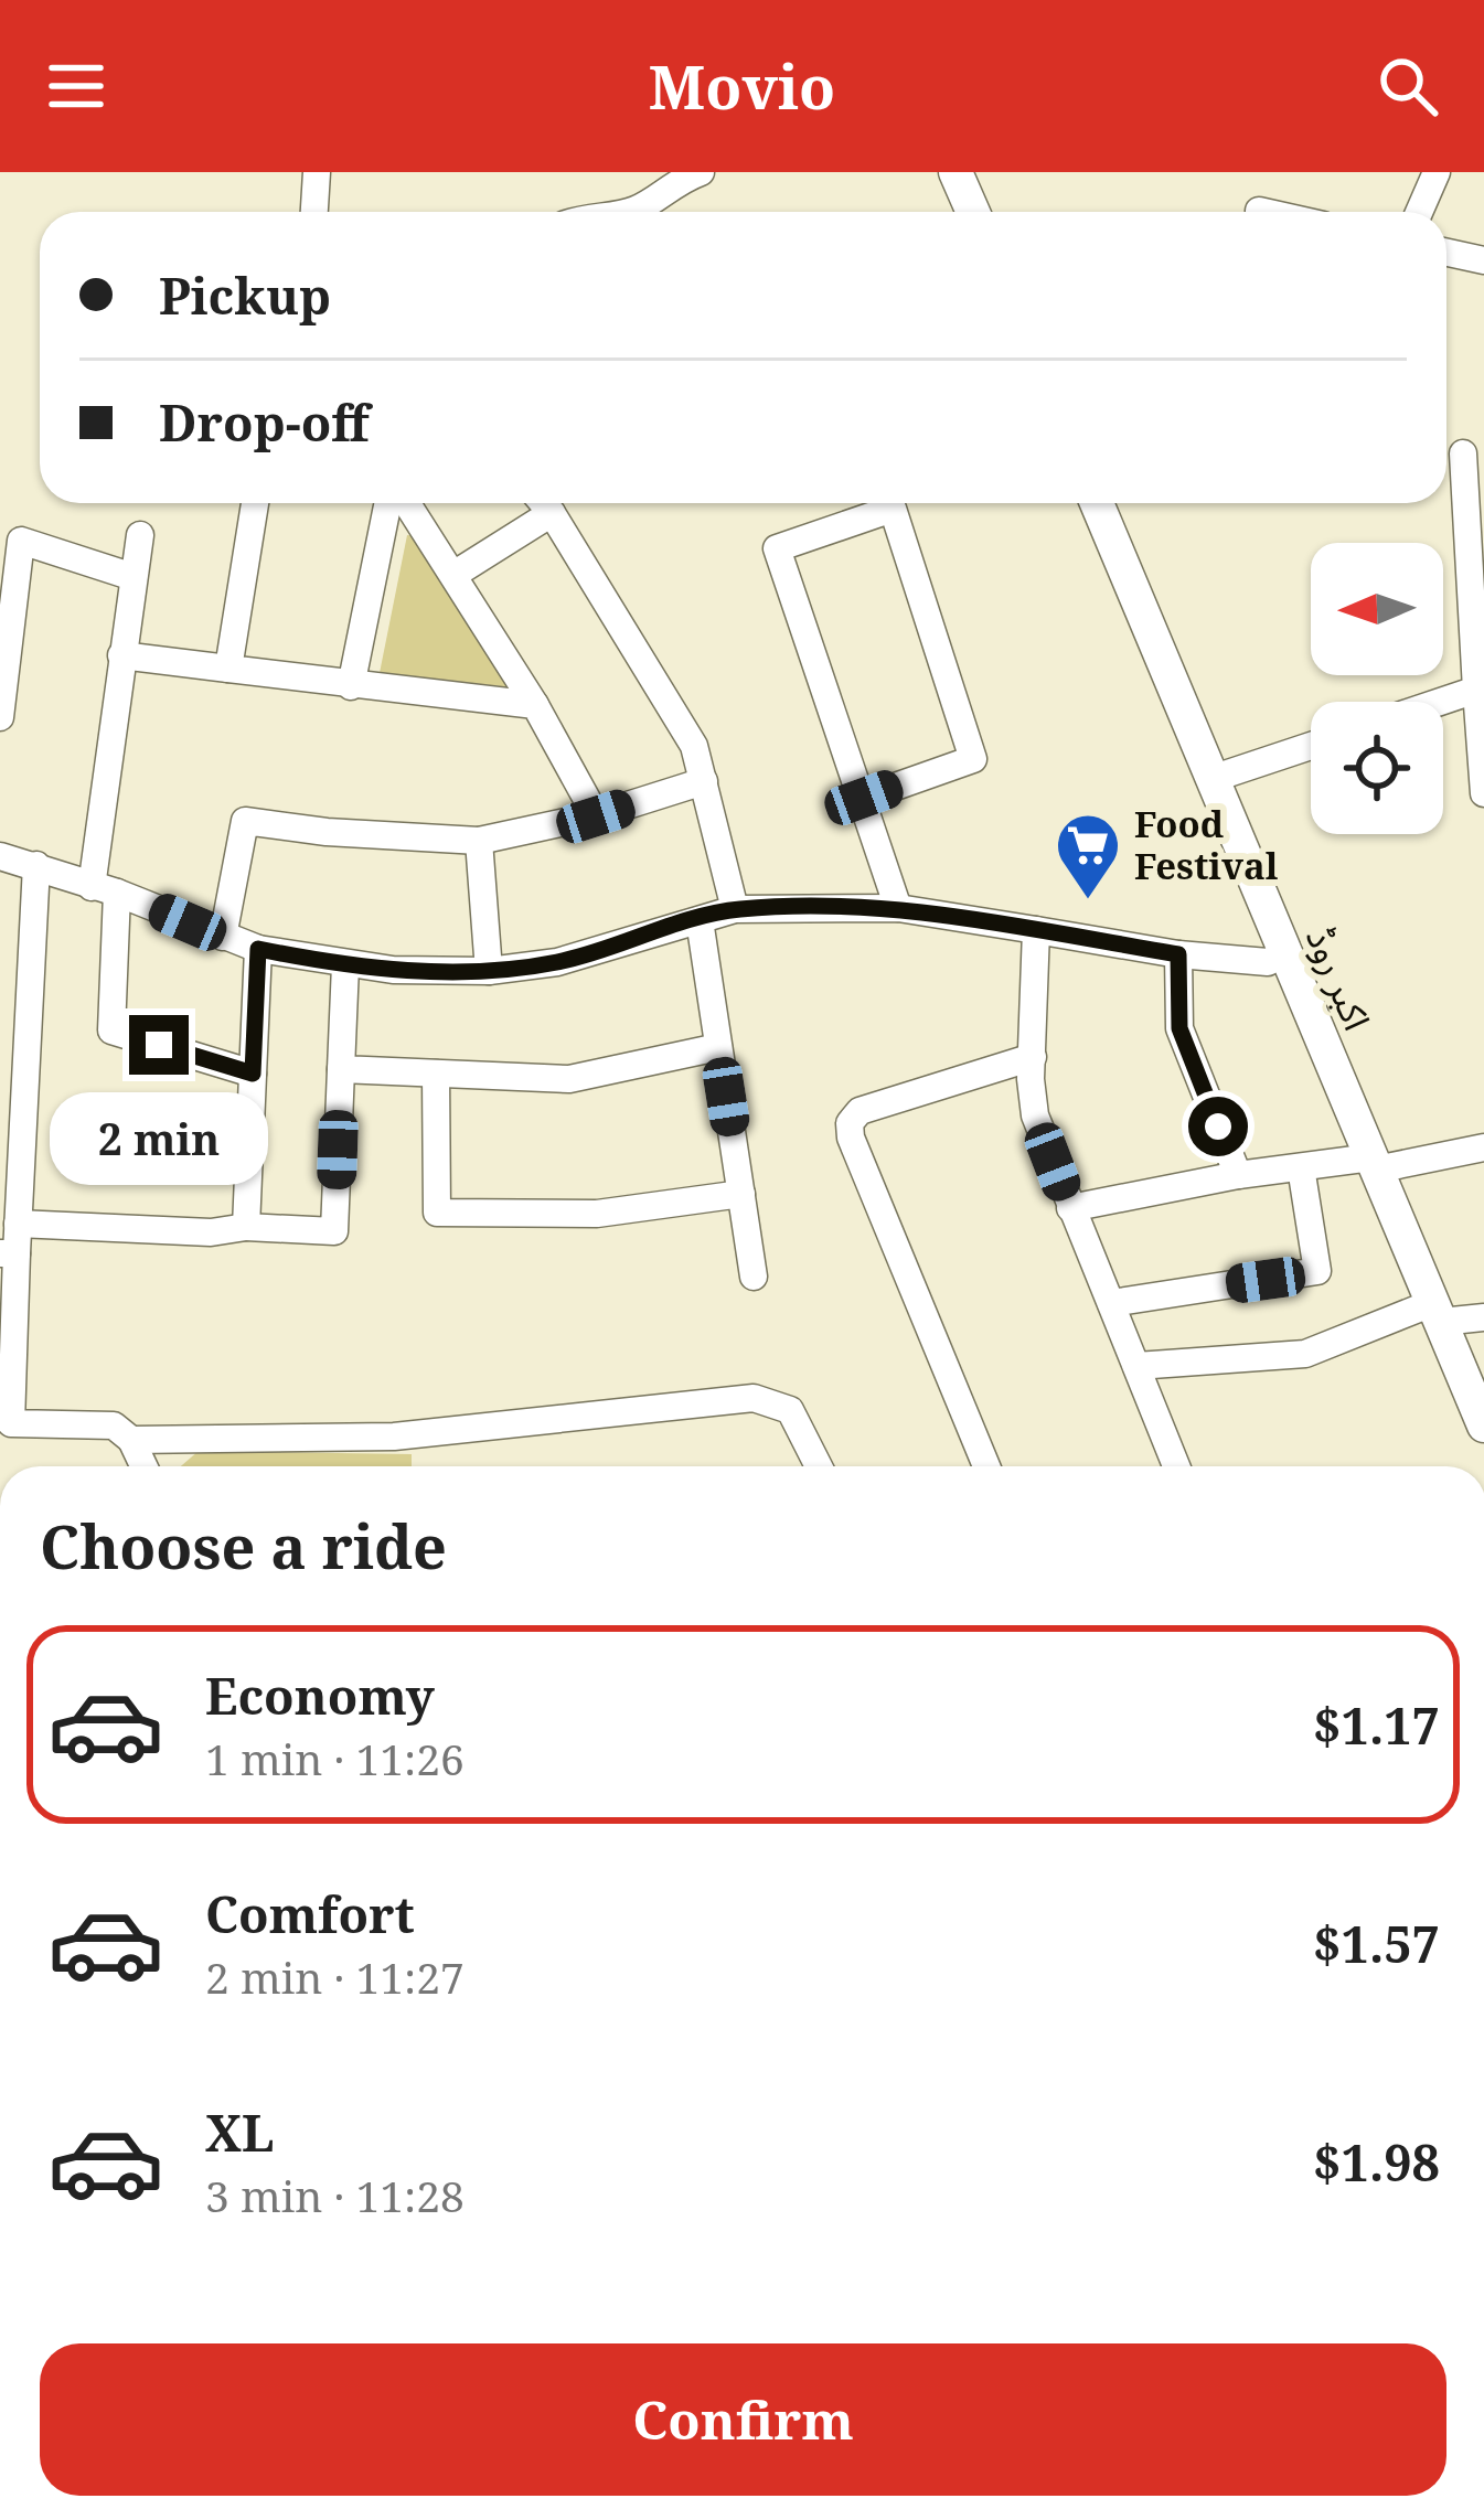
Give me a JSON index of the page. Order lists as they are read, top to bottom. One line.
{"streets":{"main road":["اکبر روڈ"]},"places":{"supermarket":["Food Festival"]},"north":"left","page":{"header":"Movio","banner":["Pickup","Drop-off"],"bubble":"2 min","heading":"Choose a ride","list":[{"name":"Economy","note":"1 min · 11:26","value":"$1.17"},{"name":"Comfort","note":"2 min · 11:27","value":"$1.57"},{"name":"XL","note":"3 min · 11:28","value":"$1.98"}],"buttons":"Confirm"}}
